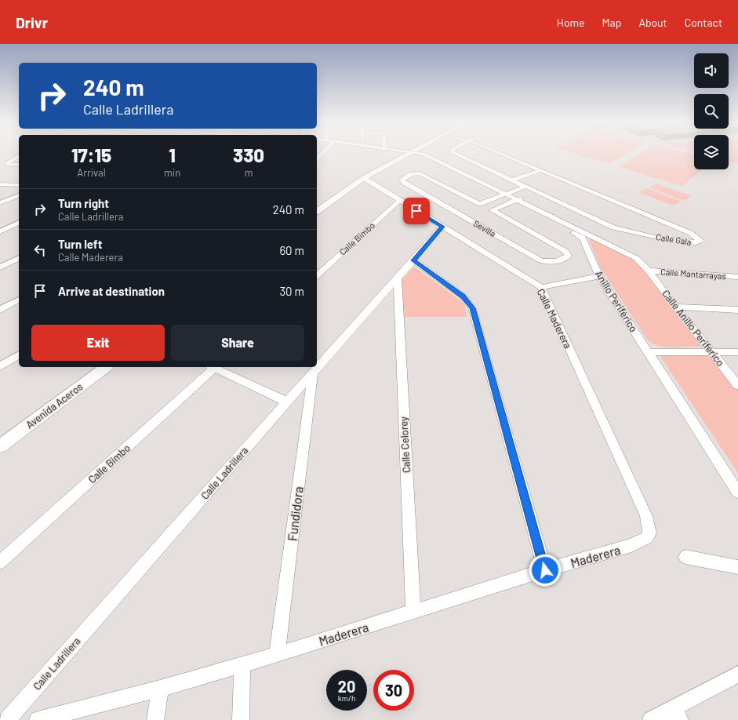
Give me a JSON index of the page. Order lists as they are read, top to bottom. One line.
{"streets":{"street":["Sevilla","Calle Bimbo","Calle Gala","Calle Mantarrayas","Anillo Periférico","Calle Maderera","Calle Anillo Periférico","Avenida Aceros","Calle Celorey","Calle Ladrillera","Fundidora","Maderera"]},"crossings":[["Calle Bimbo","Calle Maderera"],["Calle Mantarrayas","Calle Anillo Periférico"],["Calle Maderera","Calle Ladrillera"],["Calle Maderera","Maderera"],["Calle Celorey","Calle Ladrillera"],["Calle Celorey","Maderera"],["Calle Ladrillera","Fundidora"],["Fundidora","Maderera"]],"page":{"header":"Drivr","nav":["Home","Map","About","Contact"],"turn":["240 m","Calle Ladrillera"],"eta":["17:15","Arrival","1","min","330","m"],"list":[{"name":"Turn right","note":"Calle Ladrillera","value":"240 m"},{"name":"Turn left","note":"Calle Maderera","value":"60 m"},{"name":"Arrive at destination","value":"30 m"}],"buttons":["Exit","Share"],"speed":"20 km/h","limit":"30"}}
